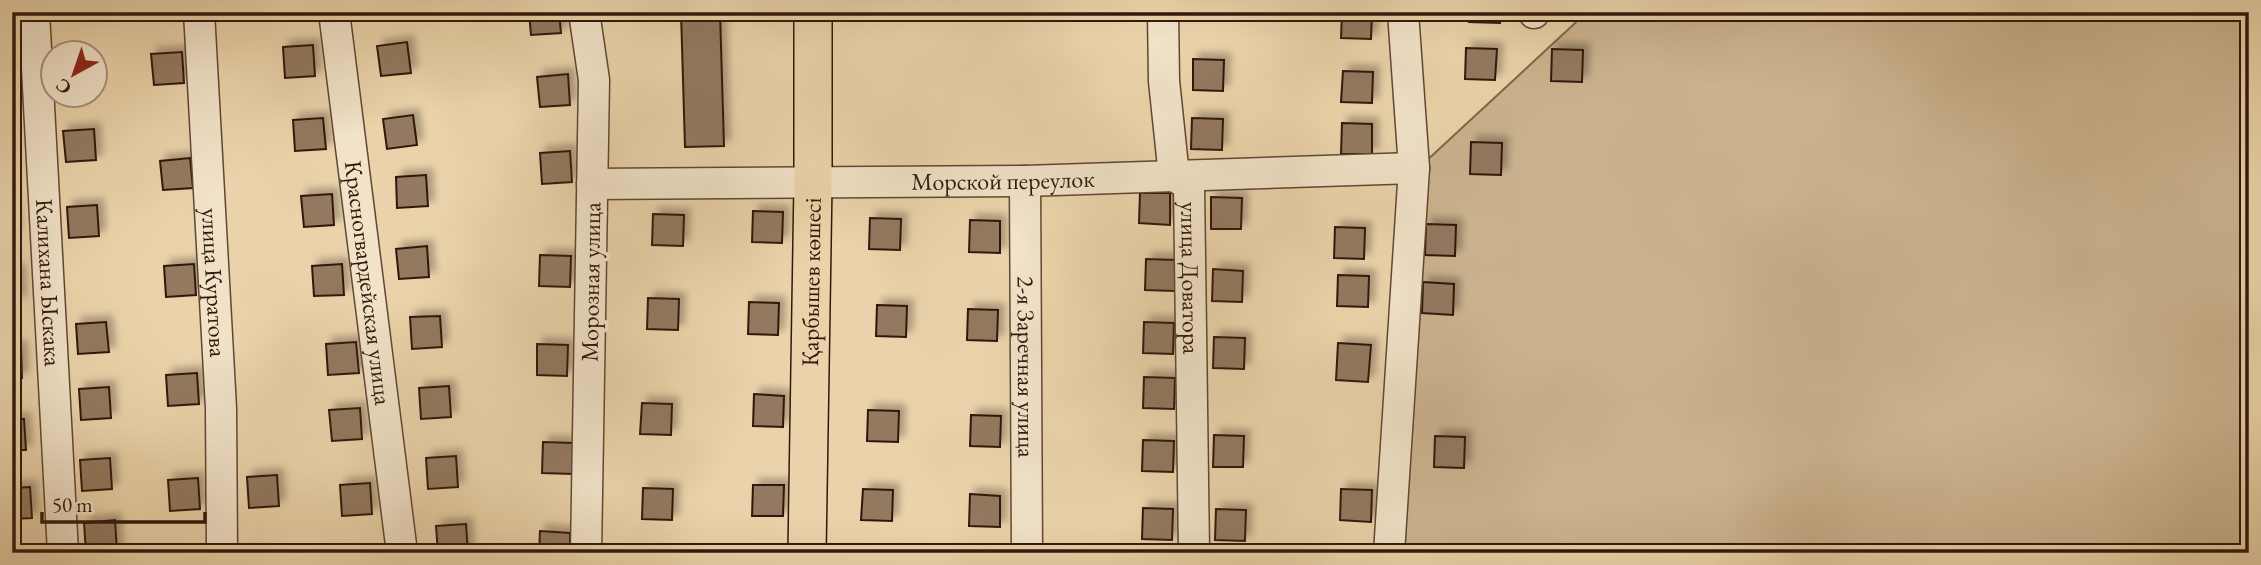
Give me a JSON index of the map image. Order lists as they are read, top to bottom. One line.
{"streets":{"main road":["Қарбышев көшесі"],"street":["Морской переулок","улица Доватора","Калихана Ыскака","улица Куратова","Красногвардейская улица","Морозная улица","2-я Заречная улица"]},"crossings":[["Морской переулок","улица Доватора"],["Морской переулок","Морозная улица"],["Морской переулок","Қарбышев көшесі"],["Морской переулок","2-я Заречная улица"]],"scale_bar":"50 m","north":"bottom left"}
